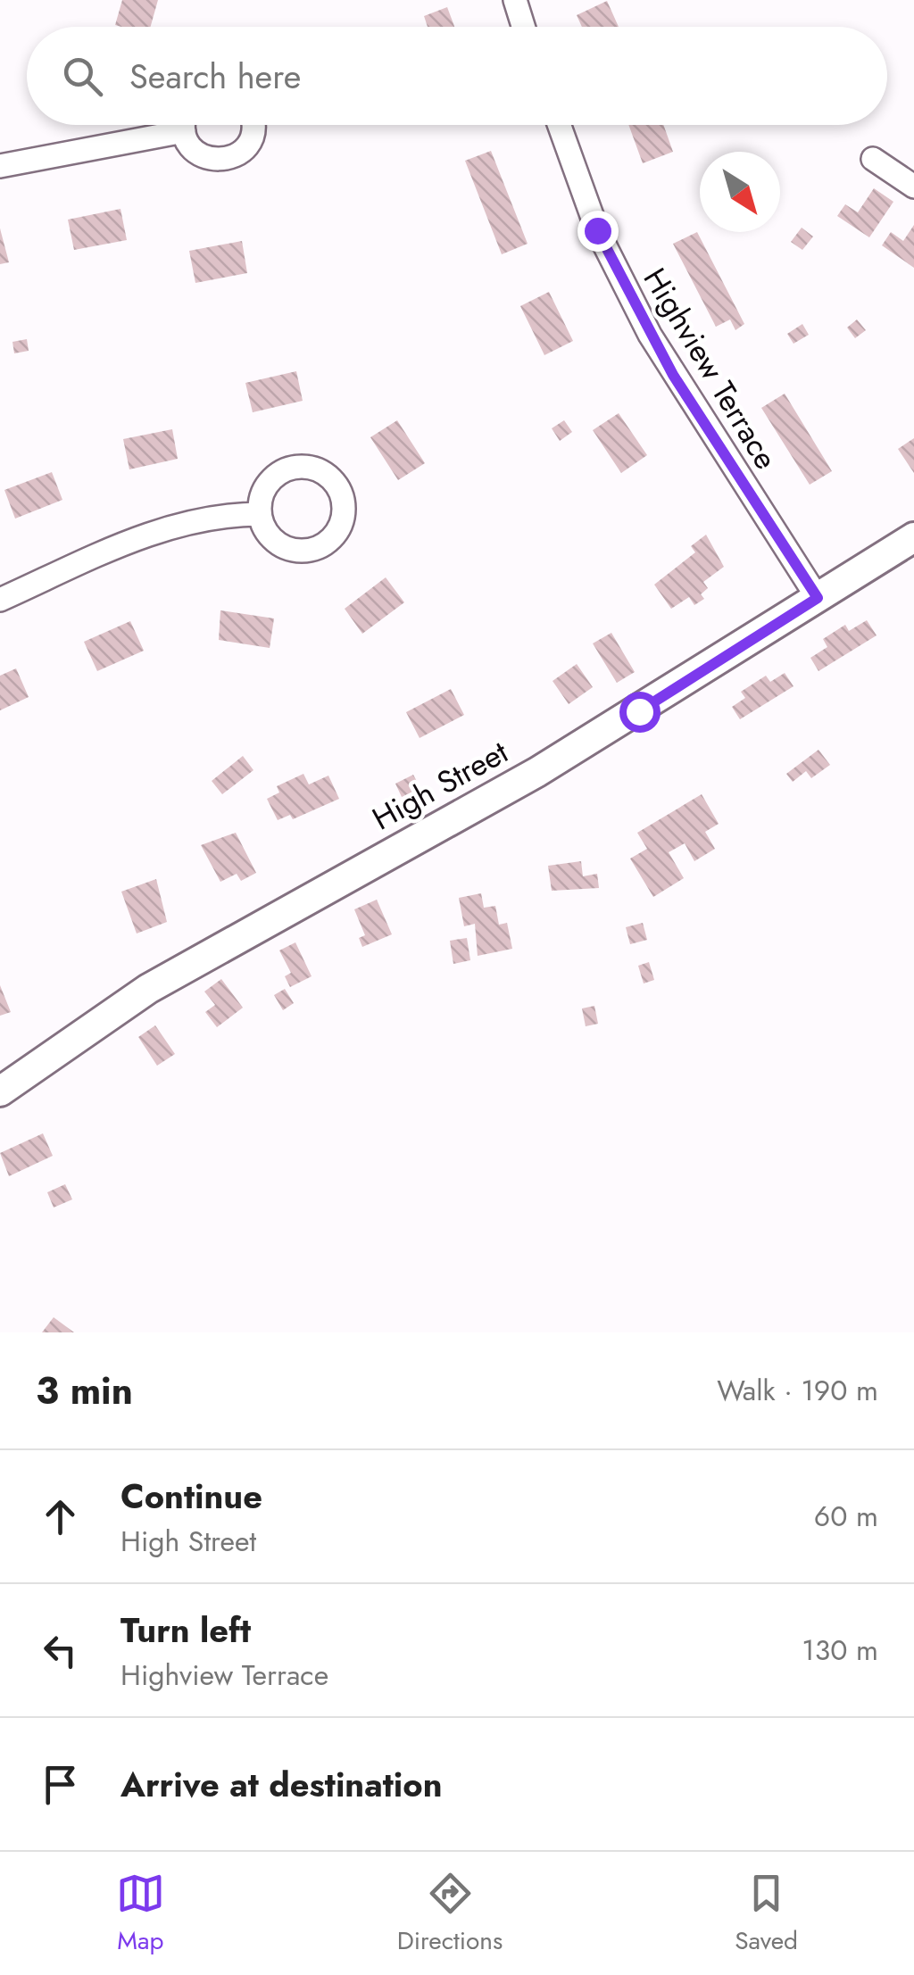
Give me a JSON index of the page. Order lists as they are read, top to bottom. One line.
{"streets":{"street":["Highview Terrace","High Street"]},"crossings":[["Highview Terrace","High Street"]],"north":"bottom right","page":{"search":"Search here","heading":["3 min","Walk · 190 m"],"list":[["Continue","High Street","60 m"],["Turn left","Highview Terrace","130 m"],"Arrive at destination"],"nav":["Map","Directions","Saved"]}}
